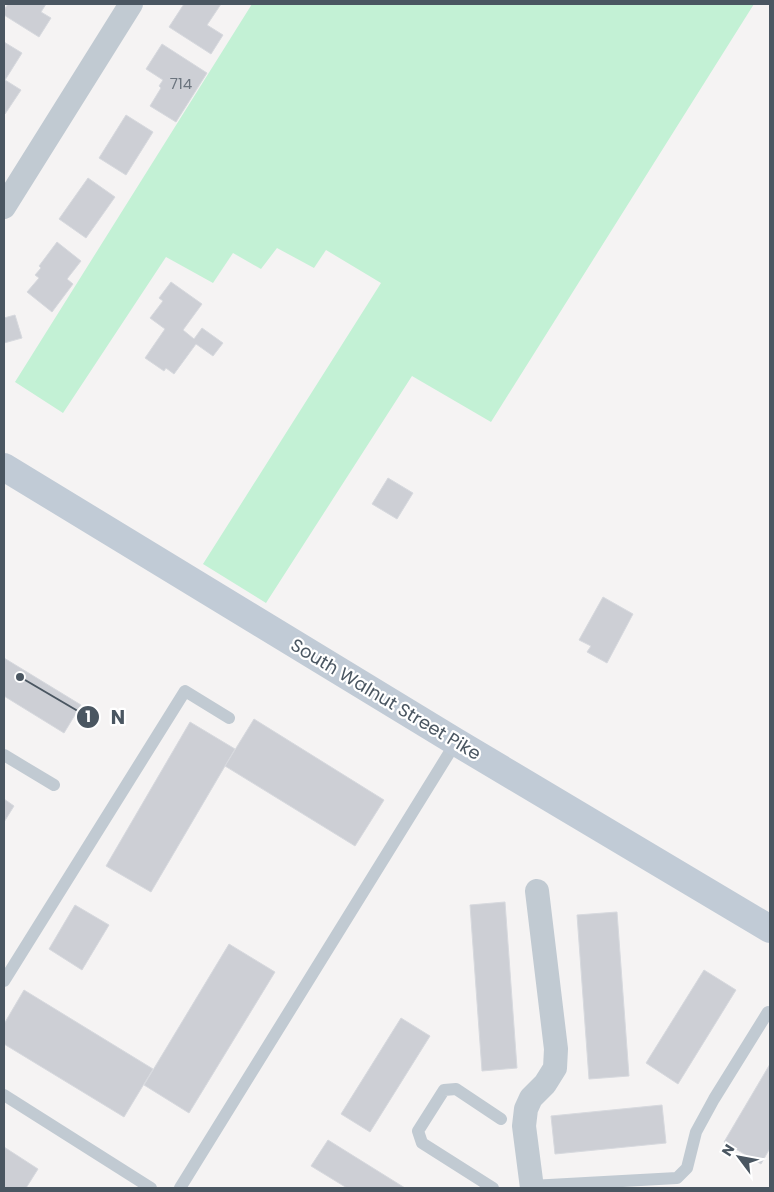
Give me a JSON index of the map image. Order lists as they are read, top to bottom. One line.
{"streets":{"street":["South Walnut Street Pike"]},"places":["N"],"house_numbers":["714"],"north":"top left"}
